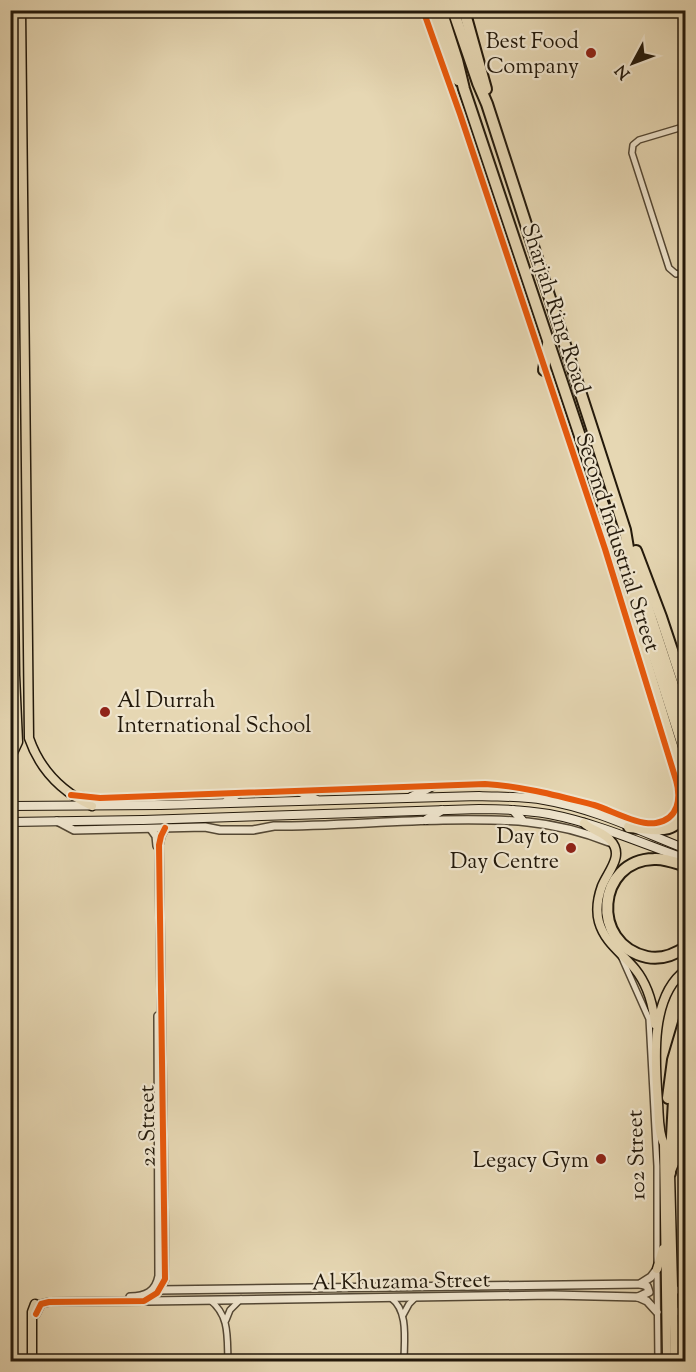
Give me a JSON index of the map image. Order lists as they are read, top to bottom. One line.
{"streets":{"highway":["Sharjah Ring Road","102 Street"],"street":["Second Industrial Street","22 Street","Al Khuzama Street"]},"crossings":[["22 Street","Al Khuzama Street"]],"places":["Best Food Company","Al Durrah International School","Day to Day Centre","Legacy Gym"],"north":"bottom left"}
